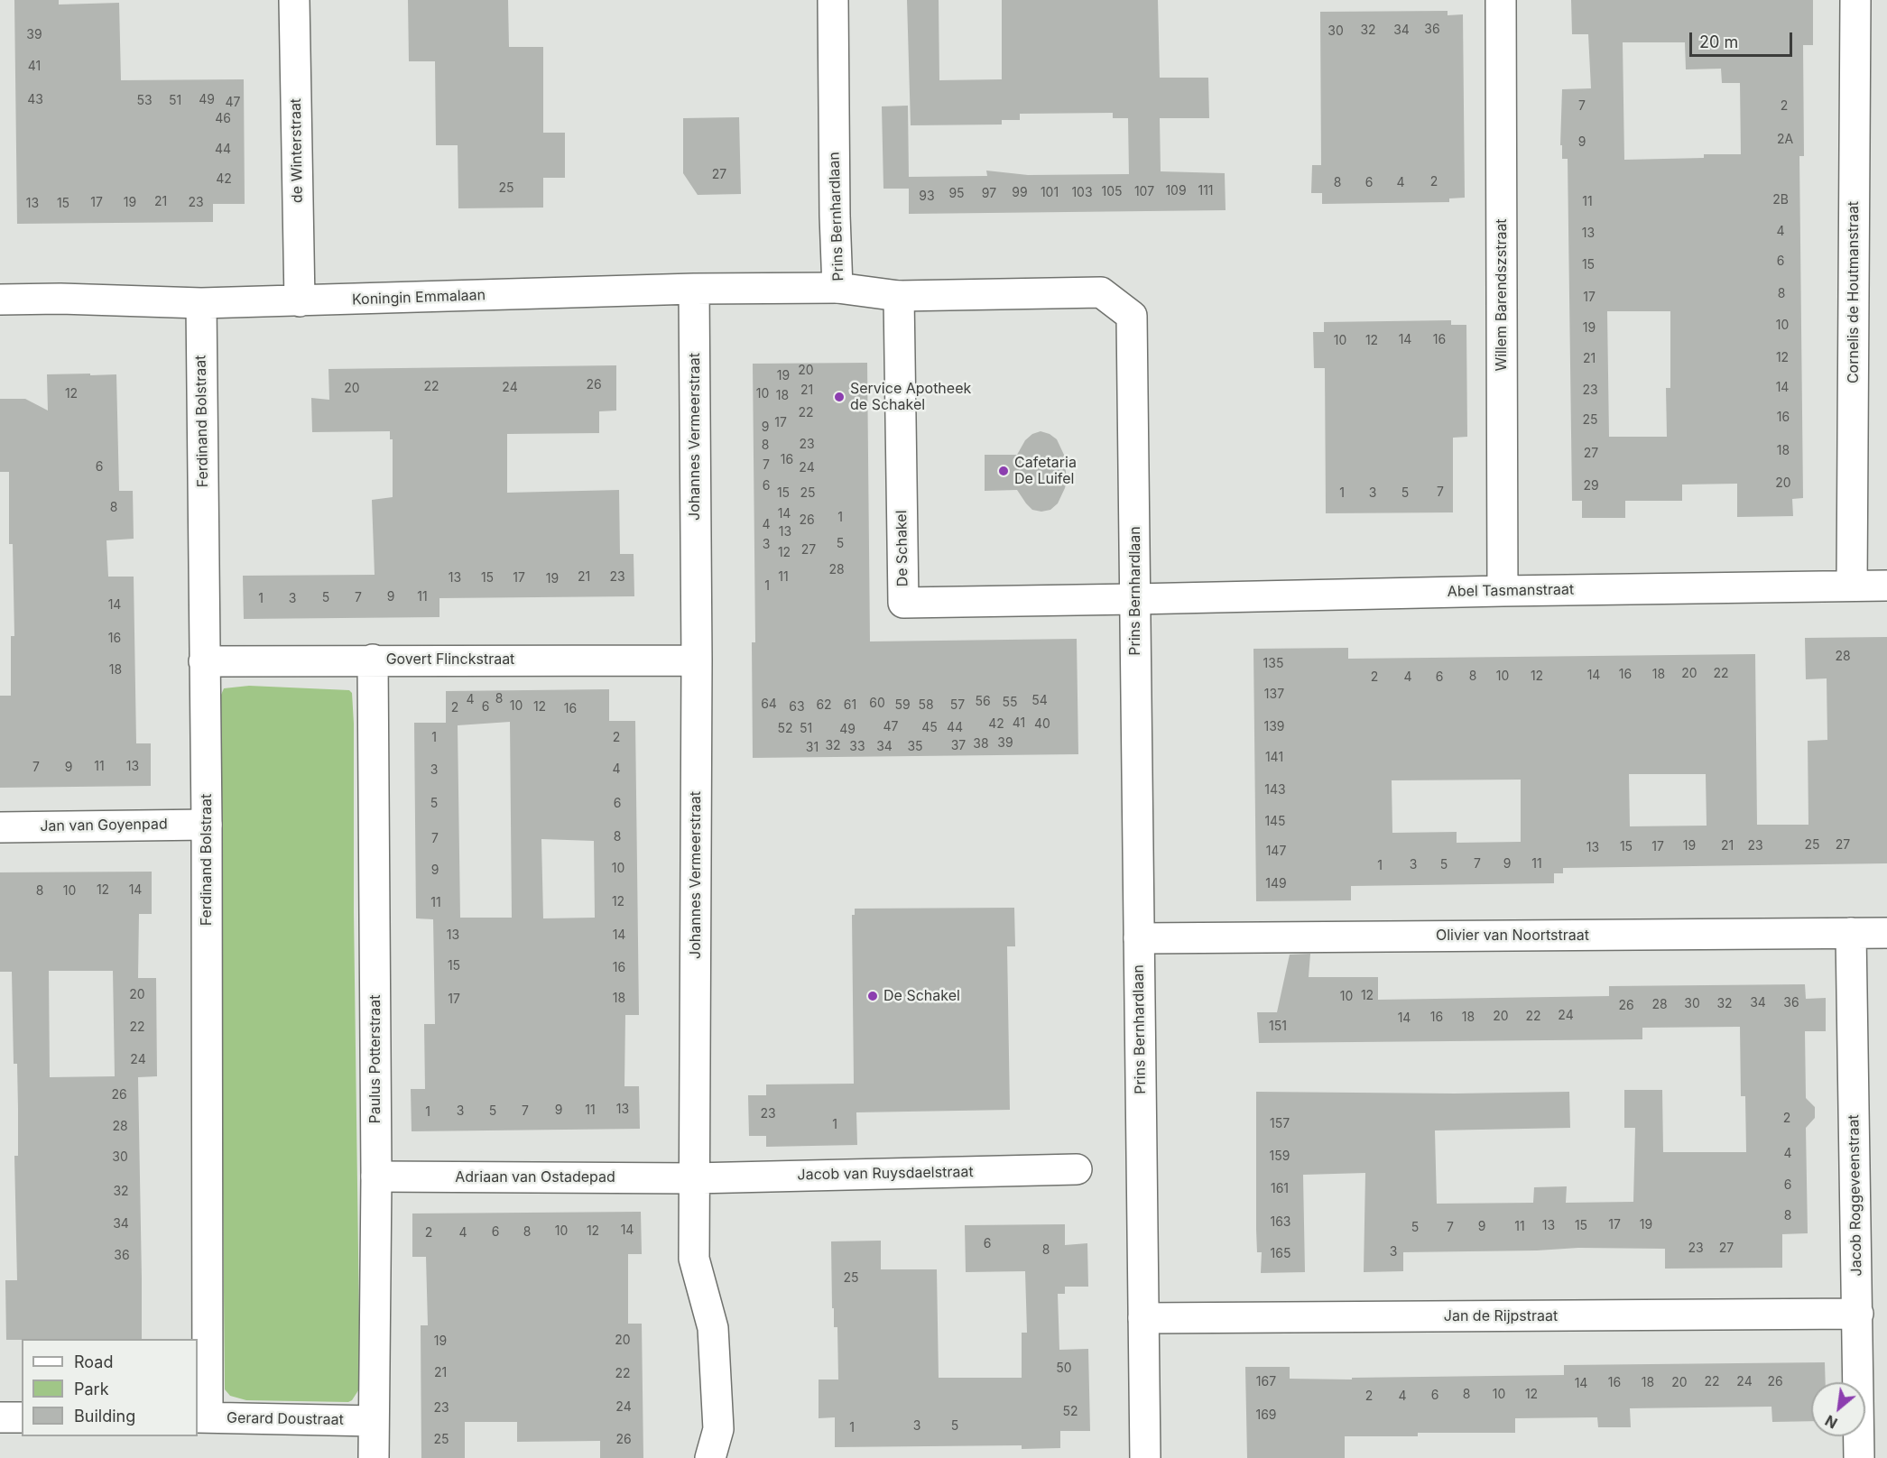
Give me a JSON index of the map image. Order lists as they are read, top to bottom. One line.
{"streets":{"street":["de Winterstraat","Prins Bernhardlaan","Cornelis de Houtmanstraat","Willem Barendszstraat","Koningin Emmalaan","Ferdinand Bolstraat","Johannes Vermeerstraat","De Schakel","Abel Tasmanstraat","Govert Flinckstraat","Jan van Goyenpad","Olivier van Noortstraat","Paulus Potterstraat","Jacob van Ruysdaelstraat","Adriaan van Ostadepad","Jacob Roggeveenstraat","Jan de Rijpstraat","Gerard Doustraat"]},"crossings":[["de Winterstraat","Koningin Emmalaan"],["Prins Bernhardlaan","Koningin Emmalaan"],["Prins Bernhardlaan","De Schakel"],["Prins Bernhardlaan","Abel Tasmanstraat"],["Prins Bernhardlaan","Olivier van Noortstraat"],["Prins Bernhardlaan","Jan de Rijpstraat"],["Cornelis de Houtmanstraat","Abel Tasmanstraat"],["Willem Barendszstraat","Abel Tasmanstraat"],["Koningin Emmalaan","Ferdinand Bolstraat"],["Koningin Emmalaan","Johannes Vermeerstraat"],["Ferdinand Bolstraat","Govert Flinckstraat"],["Ferdinand Bolstraat","Jan van Goyenpad"],["Ferdinand Bolstraat","Gerard Doustraat"],["Johannes Vermeerstraat","Govert Flinckstraat"],["Johannes Vermeerstraat","Jacob van Ruysdaelstraat"],["Johannes Vermeerstraat","Adriaan van Ostadepad"],["De Schakel","Abel Tasmanstraat"],["Govert Flinckstraat","Paulus Potterstraat"],["Olivier van Noortstraat","Jacob Roggeveenstraat"],["Paulus Potterstraat","Adriaan van Ostadepad"],["Paulus Potterstraat","Gerard Doustraat"],["Jacob van Ruysdaelstraat","Adriaan van Ostadepad"],["Jacob Roggeveenstraat","Jan de Rijpstraat"]],"places":["Service Apotheek de Schakel","Cafetaria De Luifel","De Schakel"],"house_numbers":["36","32","34","30","39","41","43","49","53","51","47","7","2","46","2A","9","44","27","42","2","8","6","4","25","109","111","105","107","99","101","103","95","97","93","2B","21","11","17","19","23","13","15","4","13","6","15","8","17","10","19","14","16","10","12","12","21","20","19","26","22","24","14","20","21","23","12","10","18","22","16","25","17","9","23","8","18","27","16","7","6","24","20","6","29","7","15","25","1","3","5","8","14","1","26","4","13","5","3","27","12","28","21","23","11","13","15","17","19","1","9","11","5","7","1","3","14","16","28","135","18","20","22","16","18","14","8","10","12","2","4","6","137","8","4","54","56","55","60","64","62","61","59","58","57","10","6","12","63","2","16","41","42","40","47","139","45","44","52","51","49","1","2","39","38","32","37","33","34","35","31","141","11","13","7","9","4","3","143","5","6","145","8","7","25","27","19","21","23","15","17","13","147","7","9","11","3","5","1","10","9","149","12","14","8","10","12","11","13","14","15","16","20","12","10","18","17","34","36","30","32","28","26","24","20","22","16","18","14","151","22","24","26","13","9","11","3","5","7","1","23","2","157","1","28","4","159","30","6","161","32","8","163","34","17","19","13","15","9","11","5","7","14","10","12","6","8","2","4","6","23","27","8","3","165","36","25","20","19","50","21","22","167","22","24","26","16","18","20","14","8","10","12","6","2","4","24","23","52","169","3","5","1","25","26"],"legend":["Road","Park","Building"],"scale_bar":"20 m","north":"bottom left"}
